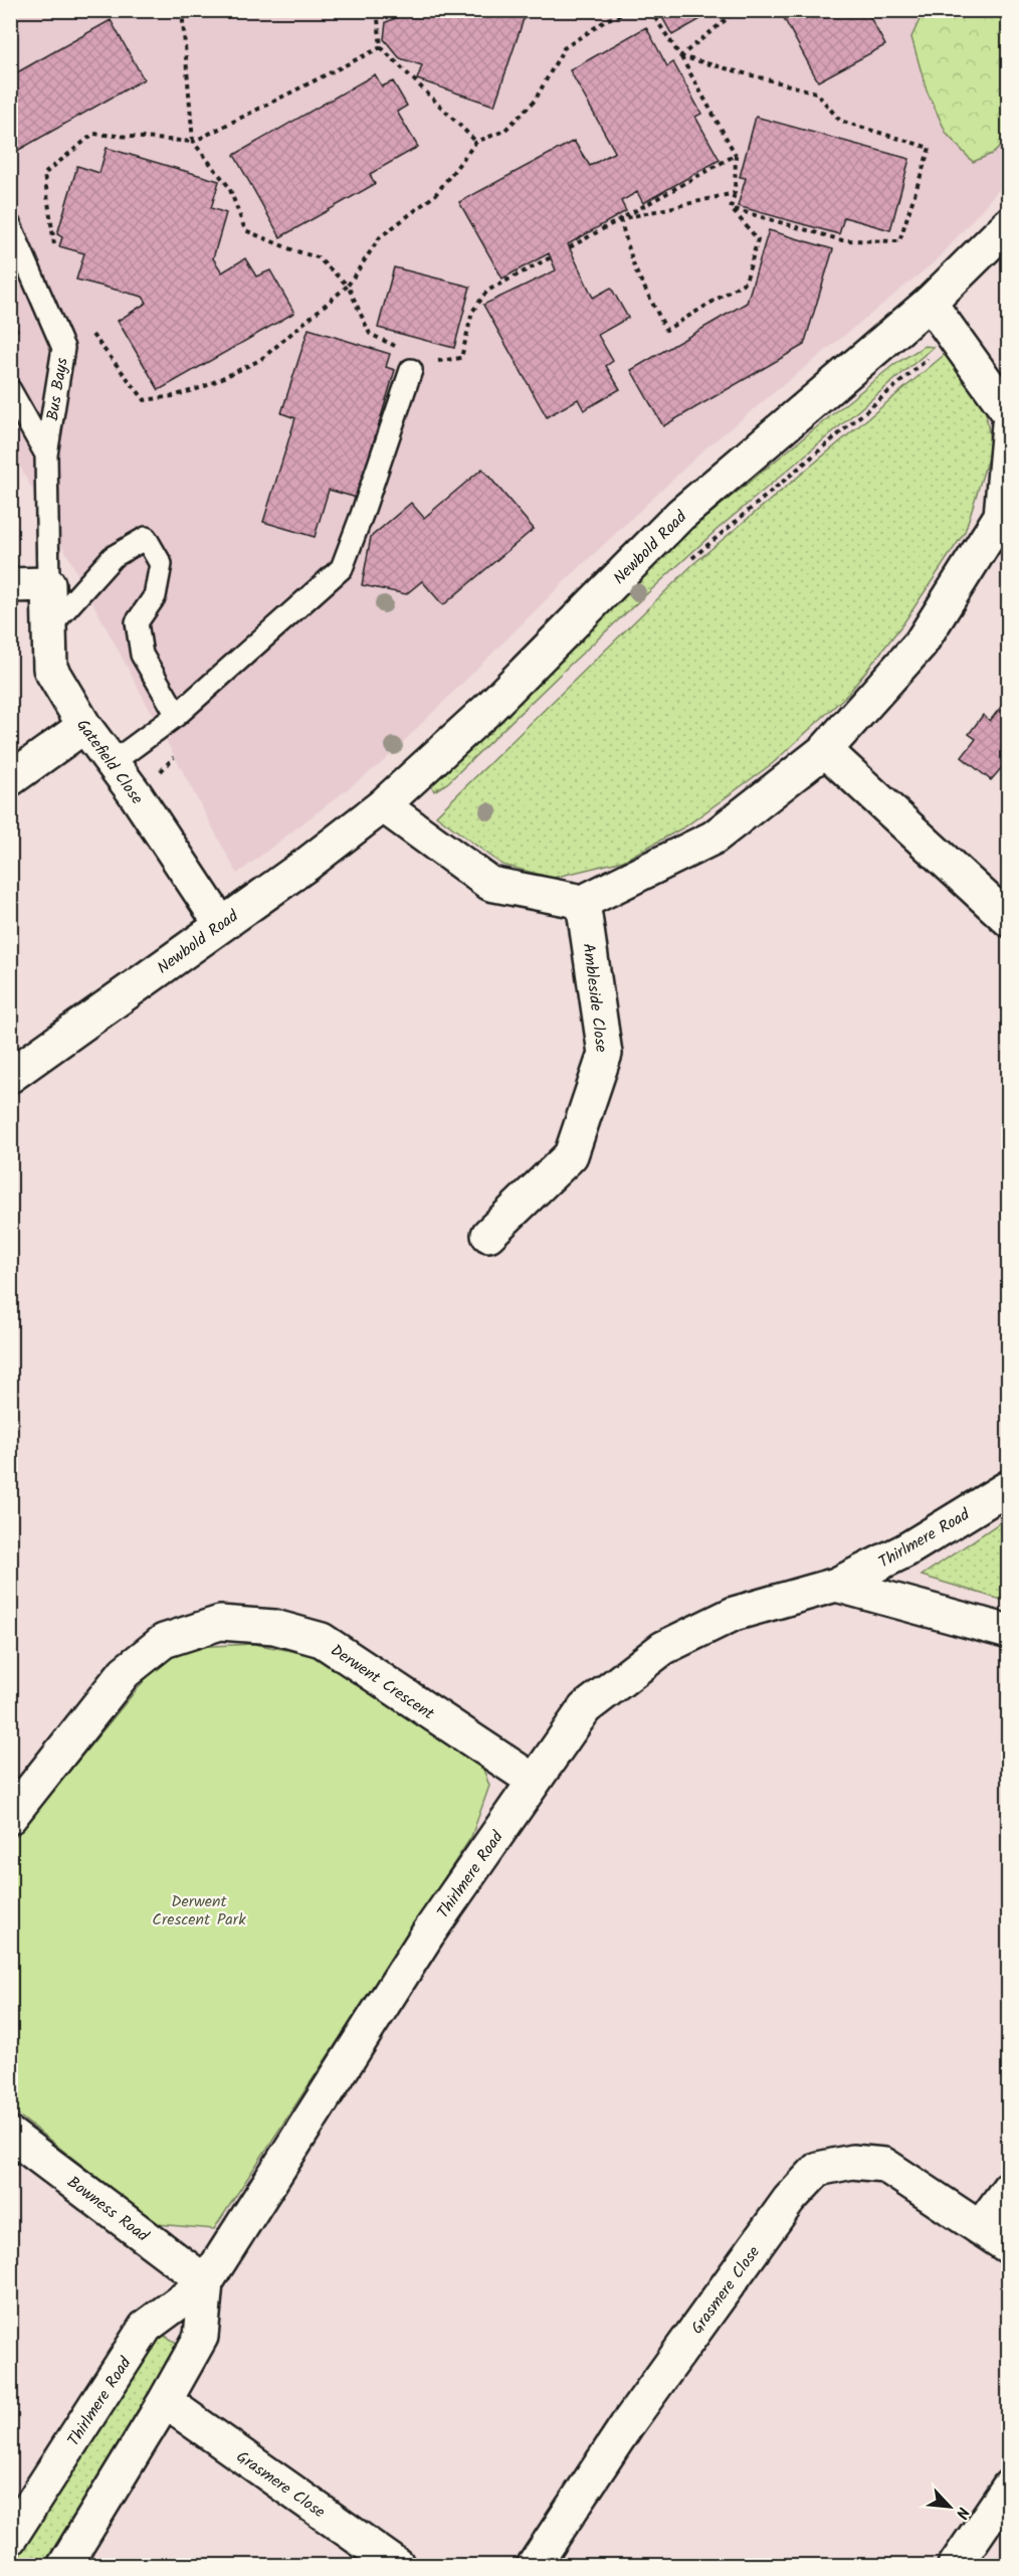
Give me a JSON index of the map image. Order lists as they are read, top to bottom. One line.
{"streets":{"street":["Newbold Road","Gatefield Close","Ambleside Close","Thirlmere Road","Derwent Crescent","Bowness Road","Grasmere Close"],"lane":["Bus Bays"]},"crossings":[["Bus Bays","Gatefield Close"],["Newbold Road","Gatefield Close"],["Thirlmere Road","Derwent Crescent"],["Thirlmere Road","Bowness Road"],["Thirlmere Road","Grasmere Close"]],"parks":["Derwent Crescent Park"],"north":"bottom right"}
